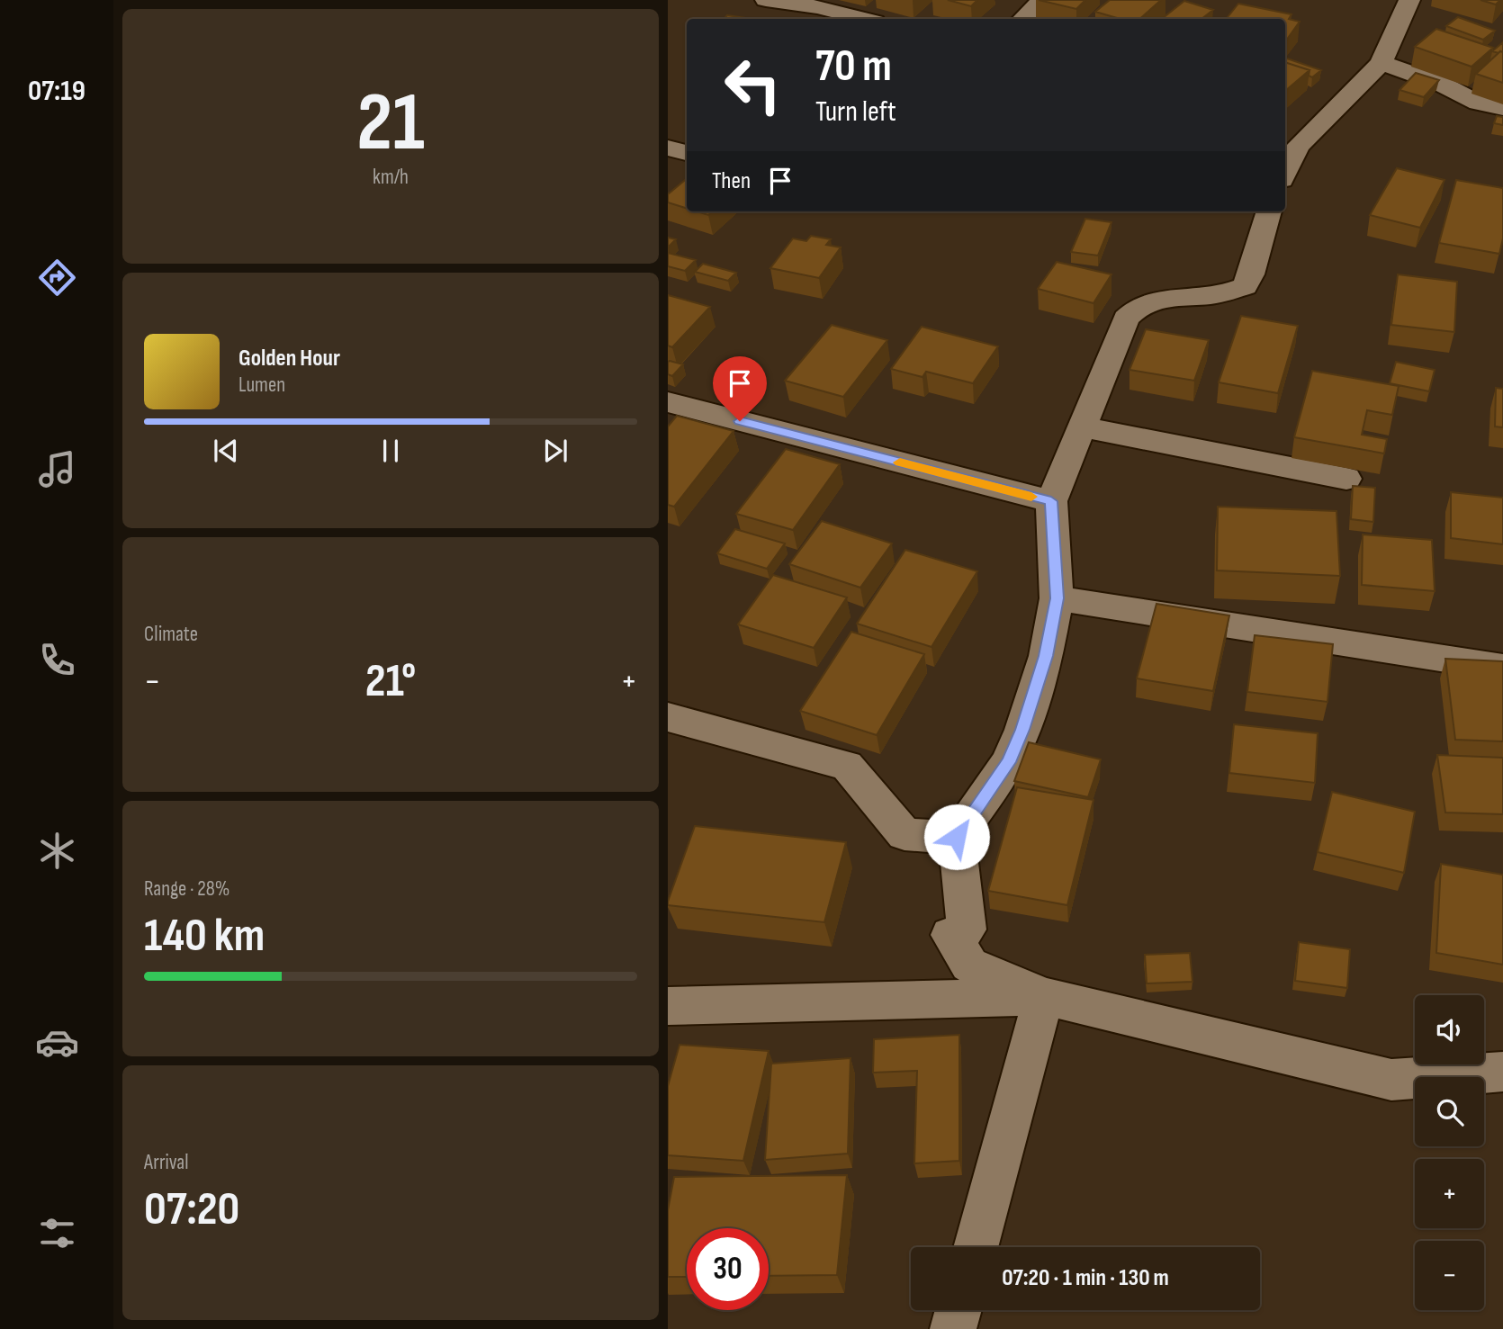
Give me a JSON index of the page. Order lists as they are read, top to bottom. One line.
{"page":{"tabs":"07:19","tile":[["21","km/h"],"Climate",["Range · 28%","140 km"],["Arrival","07:20"]],"turn":["70 m","Turn left"],"then":"Then","song":["Golden Hour","Lumen"],"heat":["−","21°","+"],"map_buttons":["+","−"],"limit":"30","trip":"07:20 · 1 min · 130 m"}}
